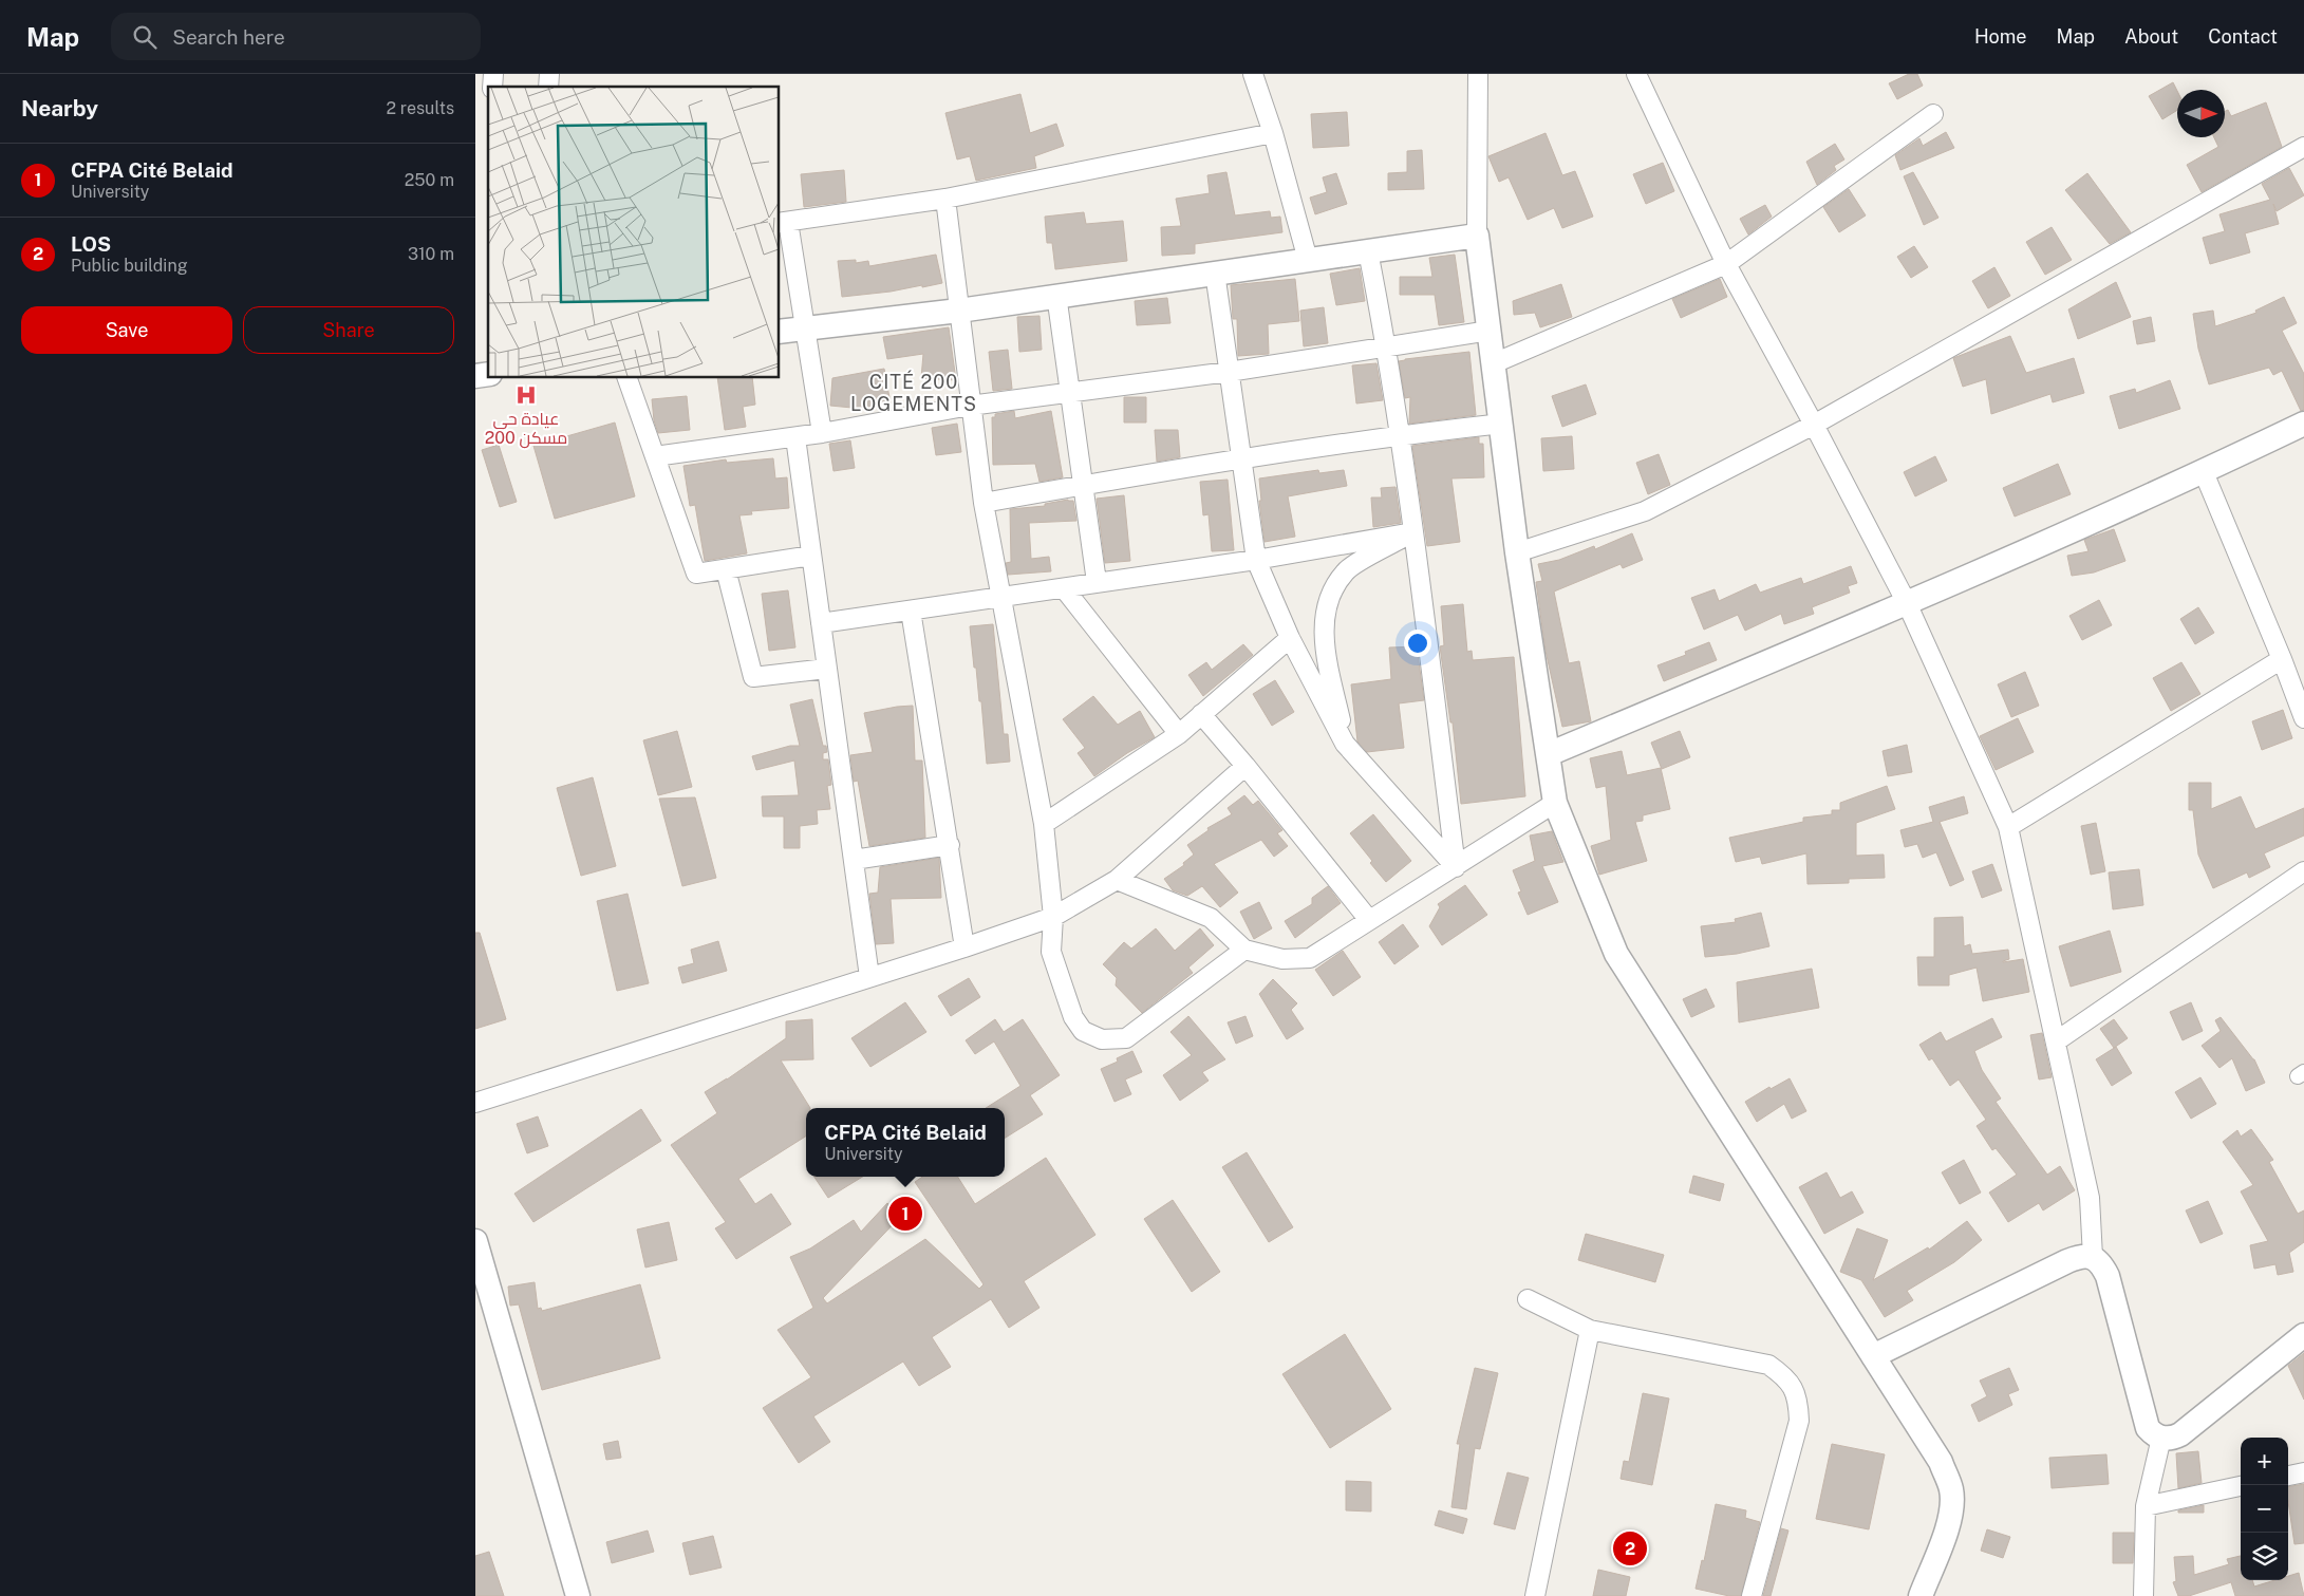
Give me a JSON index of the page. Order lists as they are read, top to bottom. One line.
{"districts":["CITÉ 200 LOGEMENTS"],"places":{"hospital":["عيادة حي 200 مسكن"]},"north":"right","page":{"header":"Map","search":"Search here","nav":["Home","Map","About","Contact"],"heading":["Nearby","2 results"],"list":[{"mark":"1","name":"CFPA Cité Belaid","note":"University","value":"250 m"},{"mark":"2","name":"LOS","note":"Public building","value":"310 m"}],"buttons":["Save","Share"],"popup":["CFPA Cité Belaid","University"],"pins":["1","2"],"map_buttons":["+","−"]}}
